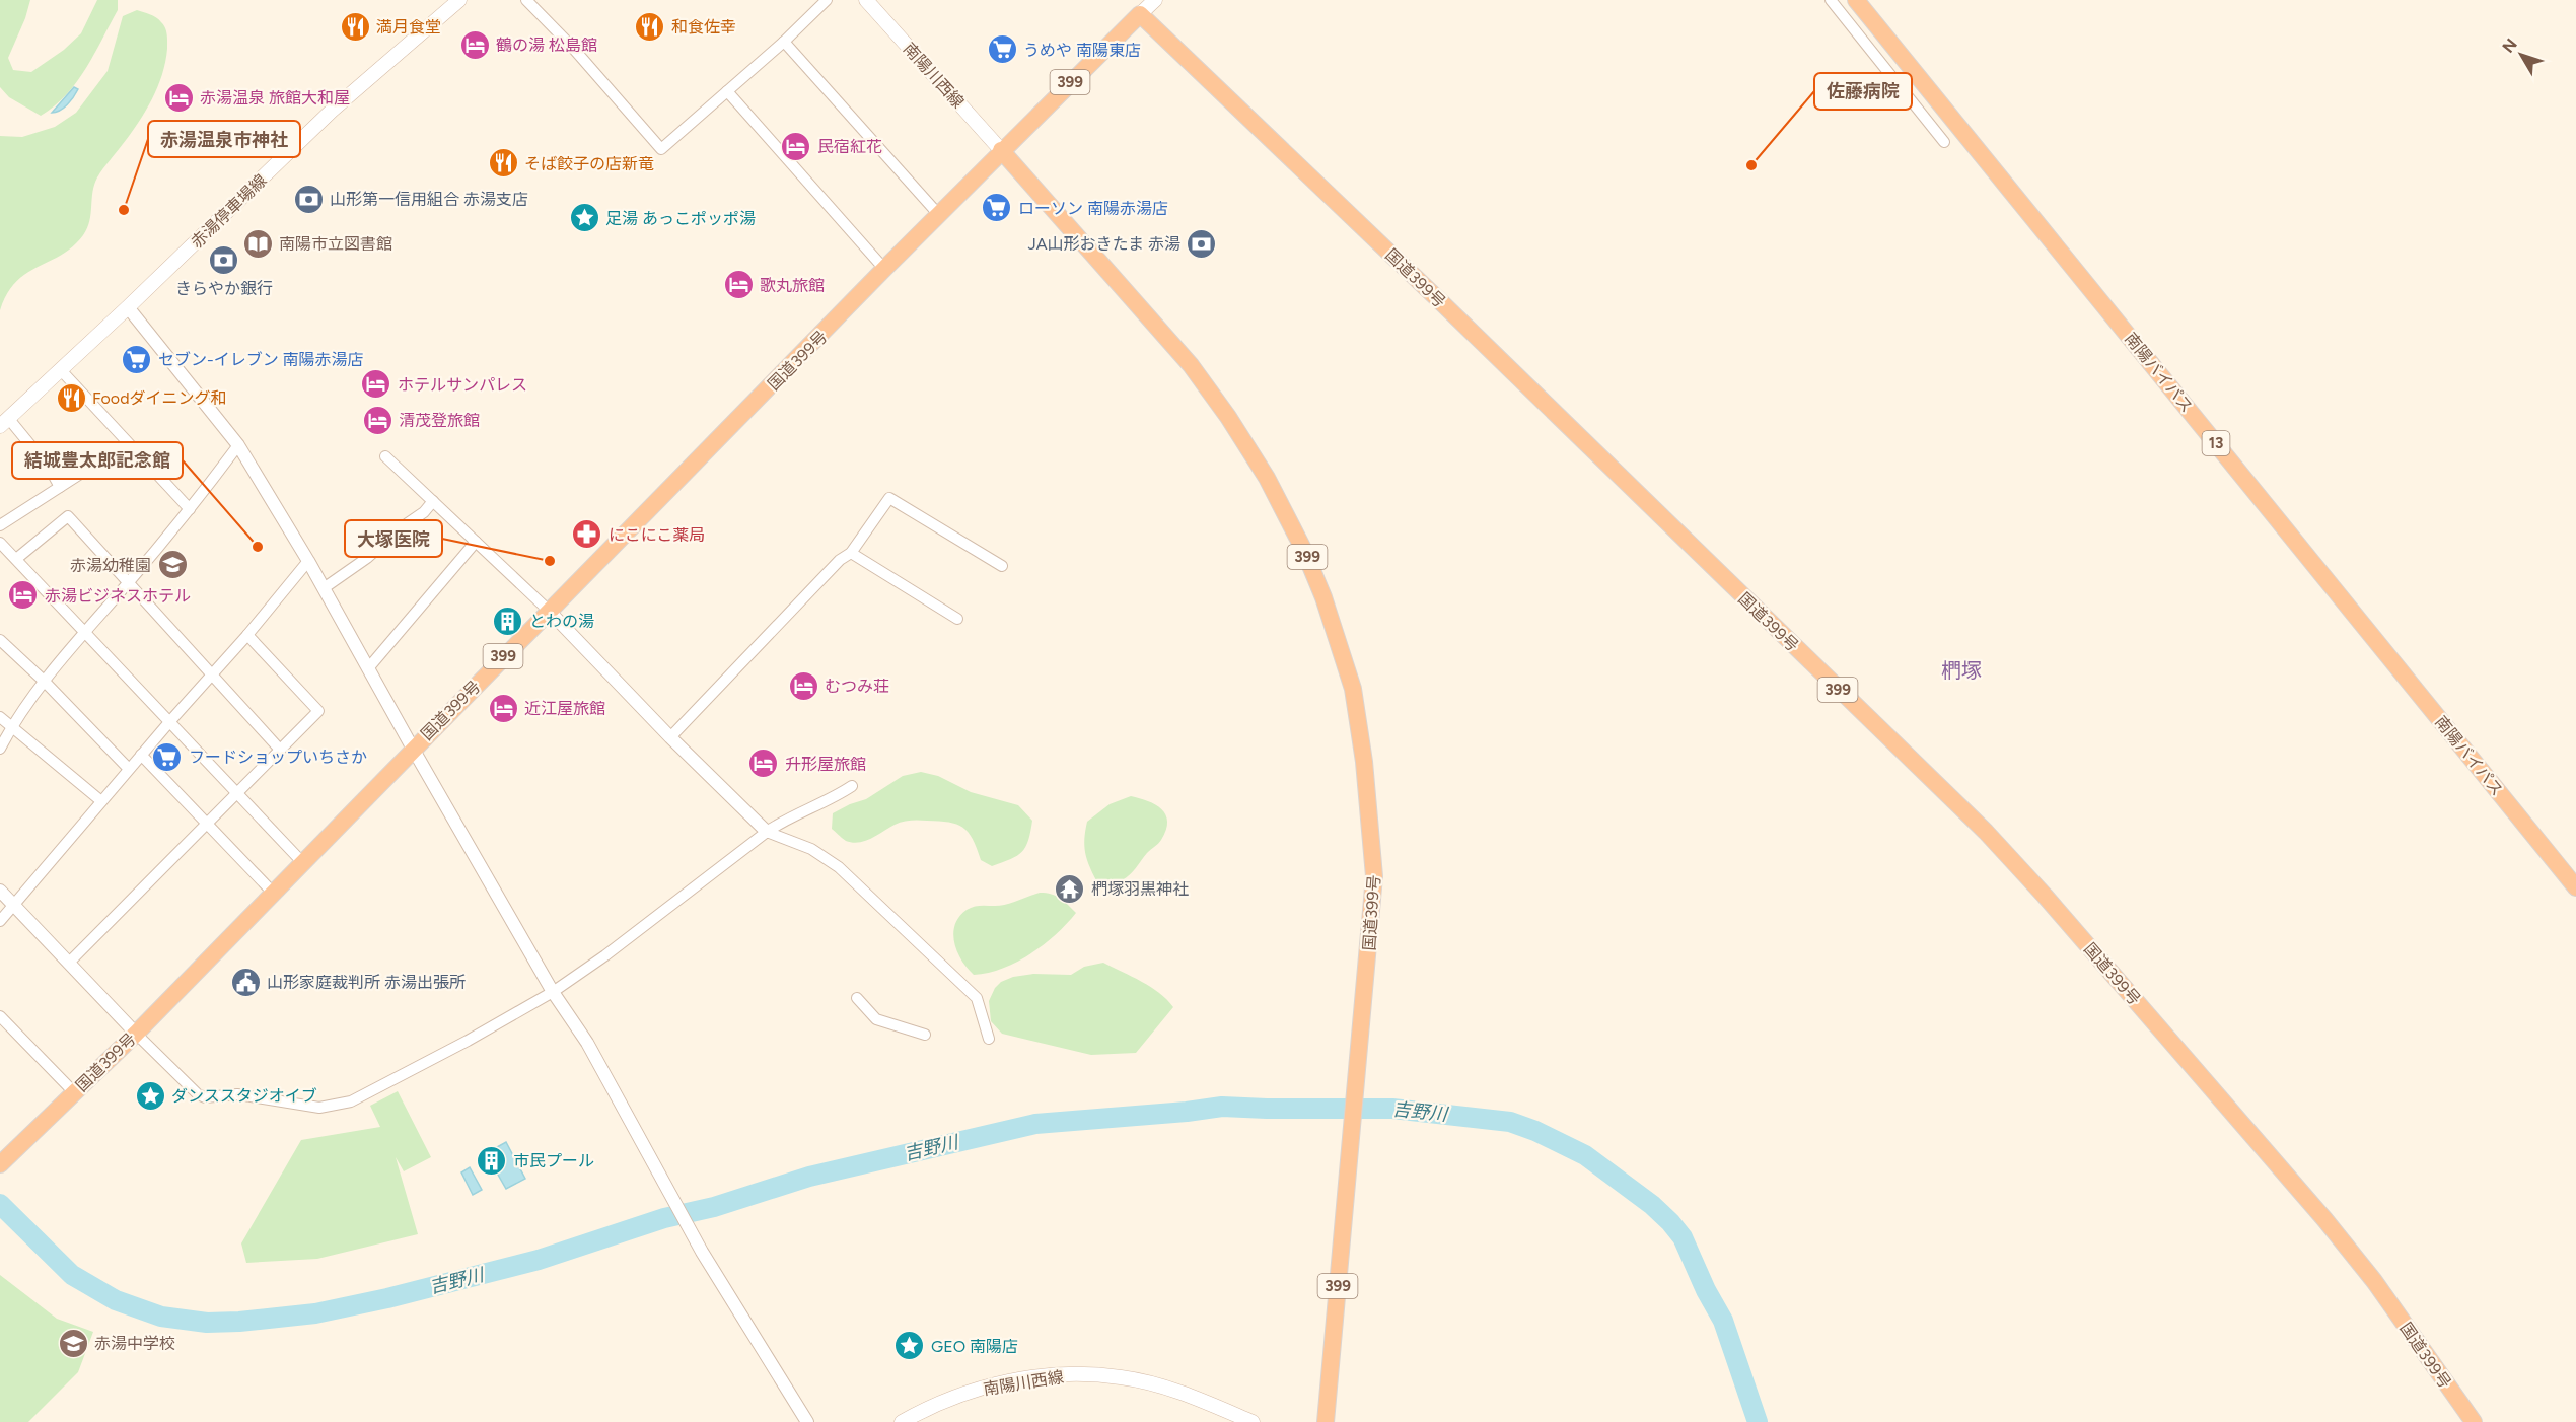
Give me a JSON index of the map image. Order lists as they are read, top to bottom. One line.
{"streets":{"highway":["399","国道399号","南陽バイパス","13"],"main road":["南陽川西線","赤湯停車場線"]},"crossings":[["南陽川西線","国道399号"]],"districts":["椚塚"],"water":["吉野川"],"places":{"restaurant":["満月食堂","和食佐幸","そば餃子の店新竜","Foodダイニング和"],"hotel":["鶴の湯 松島館","赤湯温泉 旅館大和屋","民宿紅花","歌丸旅館","ホテルサンパレス","清茂登旅館","赤湯ビジネスホテル","むつみ荘","近江屋旅館","升形屋旅館"],"supermarket":["うめや 南陽東店","ローソン 南陽赤湯店","セブン-イレブン 南陽赤湯店","フードショップいちさか"],"other":["佐藤病院","赤湯温泉市神社","結城豊太郎記念館","大塚医院"],"bank":["山形第一信用組合 赤湯支店","JA山形おきたま 赤湯","きらやか銀行"],"place":["足湯 あっこポッポ湯","ダンススタジオイブ","GEO 南陽店"],"library":["南陽市立図書館"],"pharmacy":["にこにこ薬局"],"school or university":["赤湯幼稚園","赤湯中学校"],"building":["とわの湯","市民プール"],"temple":["椚塚羽黒神社"],"public building":["山形家庭裁判所 赤湯出張所"]},"north":"top left"}
